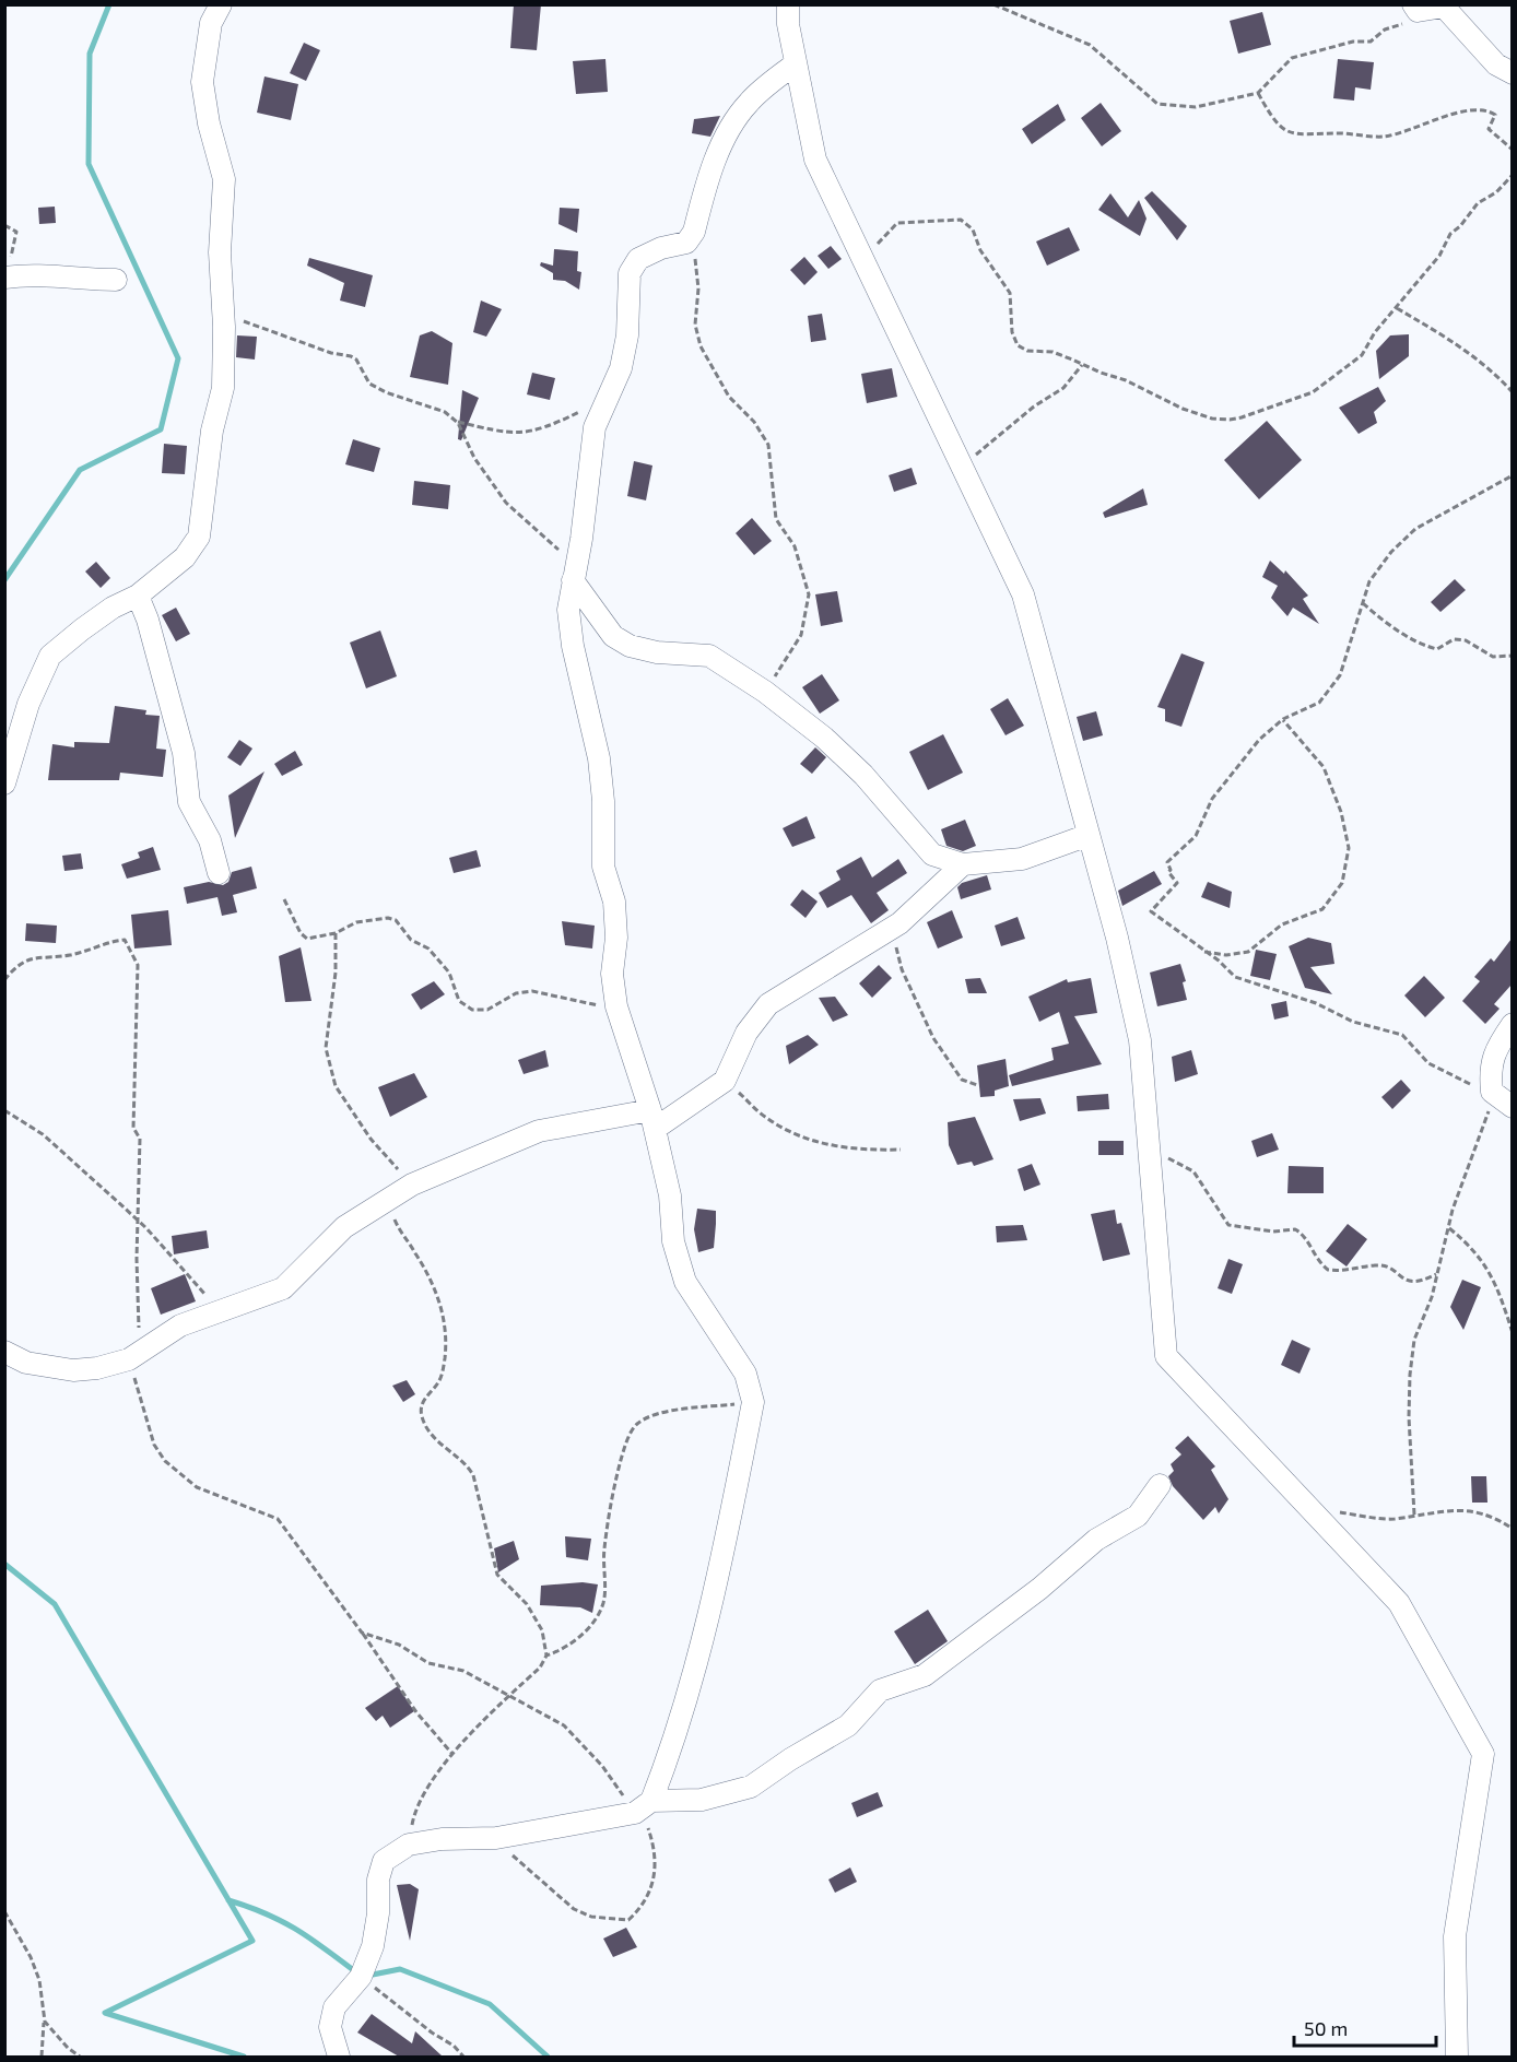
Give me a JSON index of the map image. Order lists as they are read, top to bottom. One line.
{"scale_bar":"50 m"}
